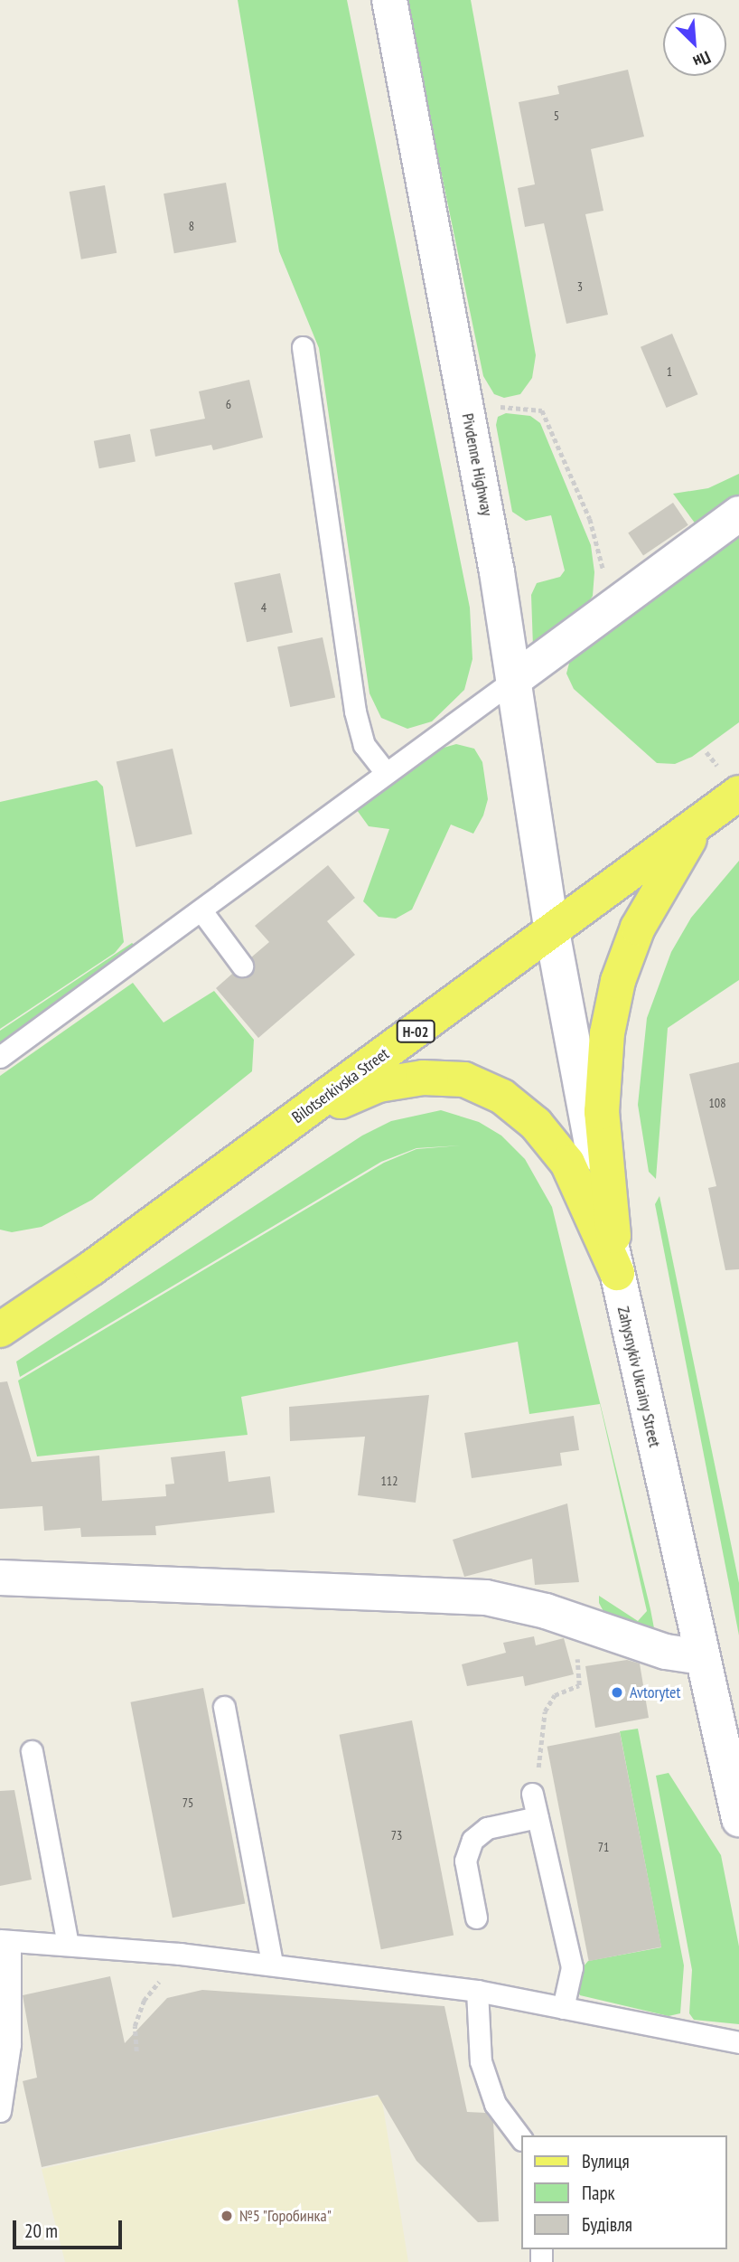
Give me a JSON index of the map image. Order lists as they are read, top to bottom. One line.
{"streets":{"main road":["Н-02","Bilotserkivska Street"],"street":["Pivdenne Highway","Zahysnykiv Ukrainy Street"]},"crossings":[["Pivdenne Highway","Bilotserkivska Street"],["Pivdenne Highway","Zahysnykiv Ukrainy Street"],["Bilotserkivska Street","Zahysnykiv Ukrainy Street"]],"places":["Avtorytet","№5 \"Горобинка\""],"house_numbers":["5","8","3","1","6","4","108","112","75","73","71"],"legend":["Вулиця","Парк","Будівля"],"scale_bar":"20 m","north":"bottom right"}
